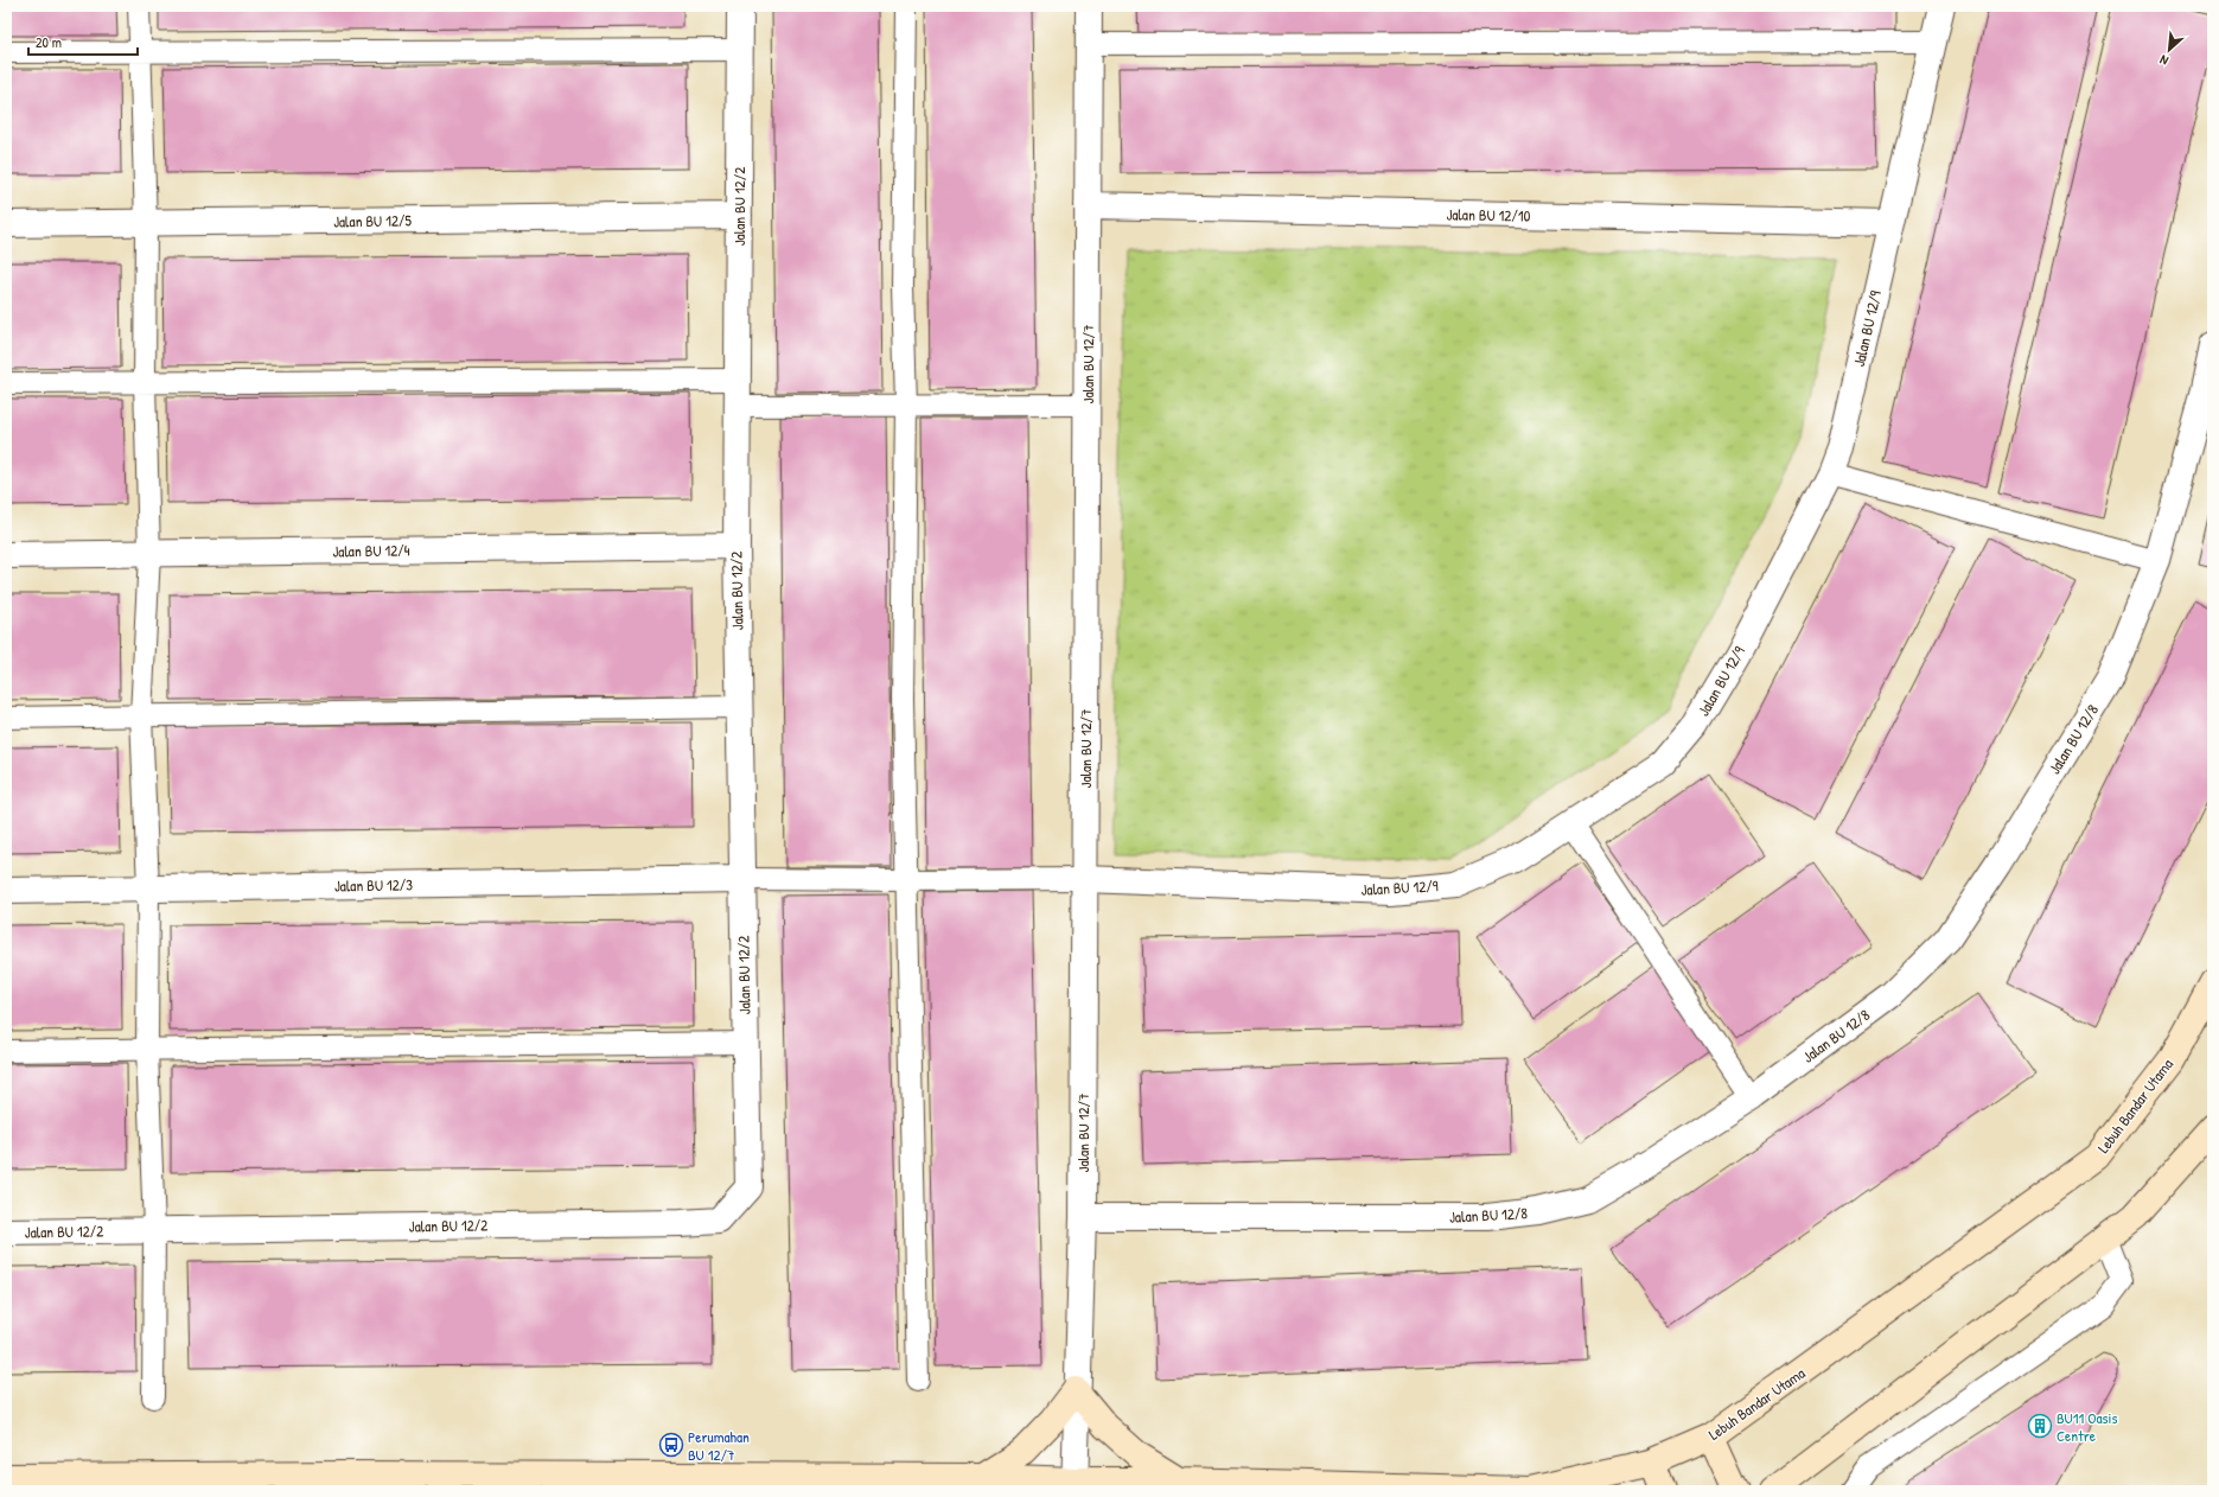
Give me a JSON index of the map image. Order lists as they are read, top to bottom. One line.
{"streets":{"main road":["Lebuh Bandar Utama"],"street":["Jalan BU 12/2","Jalan BU 12/10","Jalan BU 12/5","Jalan BU 12/9","Jalan BU 12/7","Jalan BU 12/4","Jalan BU 12/8","Jalan BU 12/3"]},"crossings":[["Jalan BU 12/2","Jalan BU 12/5"],["Jalan BU 12/2","Jalan BU 12/4"],["Jalan BU 12/2","Jalan BU 12/3"],["Jalan BU 12/10","Jalan BU 12/9"],["Jalan BU 12/10","Jalan BU 12/7"],["Jalan BU 12/9","Jalan BU 12/7"],["Jalan BU 12/7","Jalan BU 12/8"],["Jalan BU 12/7","Lebuh Bandar Utama"]],"places":{"building":["BU11 Oasis Centre"],"bus stop":["Perumahan BU 12/7"]},"scale_bar":"20 m","north":"bottom left"}
